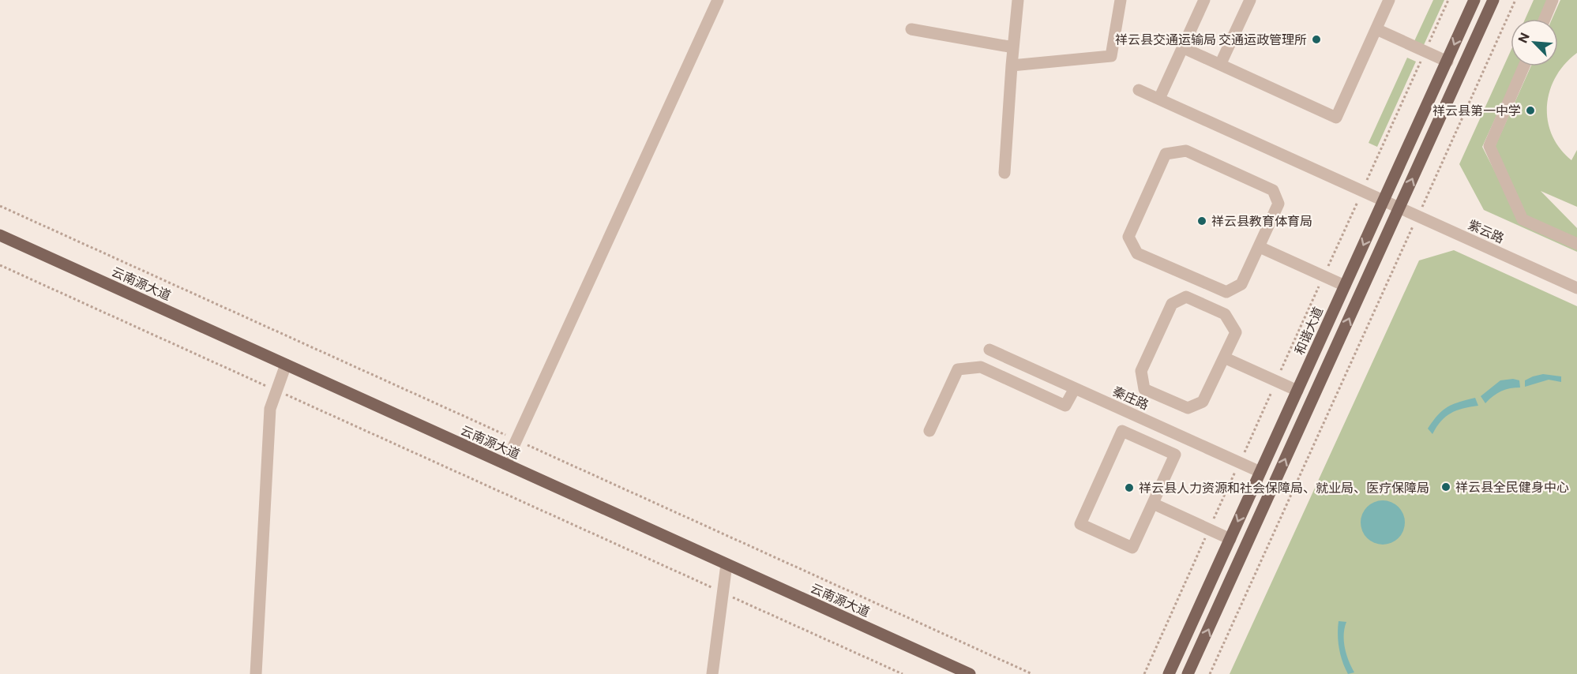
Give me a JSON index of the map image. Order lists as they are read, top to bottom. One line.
{"streets":{"main road":["云南源大道","和谐大道"],"street":["紫云路","秦庄路"]},"crossings":[["紫云路","和谐大道"],["和谐大道","秦庄路"]],"places":["祥云县交通运输局 交通运政管理所","祥云县第一中学","祥云县教育体育局","祥云县全民健身中心","祥云县人力资源和社会保障局、就业局、医疗保障局"],"north":"top left"}
